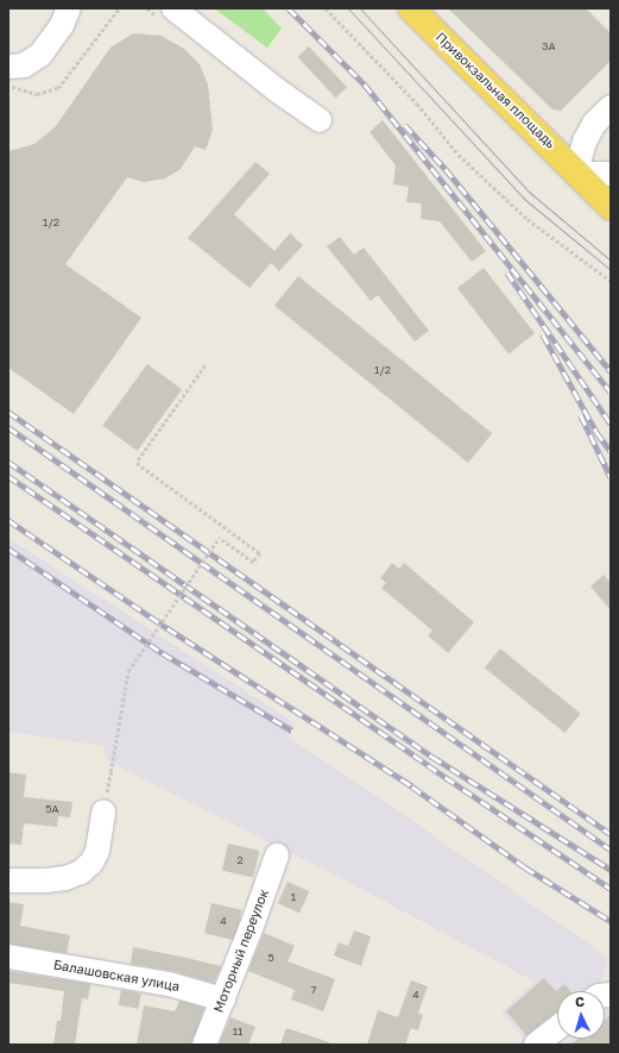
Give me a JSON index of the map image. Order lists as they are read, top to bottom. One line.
{"streets":{"main road":["Привокзальная площадь"],"street":["Моторный переулок","Балашовская улица"]},"crossings":[["Моторный переулок","Балашовская улица"]],"house_numbers":["3А","1/2","1/2","5А","2","1","4","5","7","4","11"],"north":"top"}
